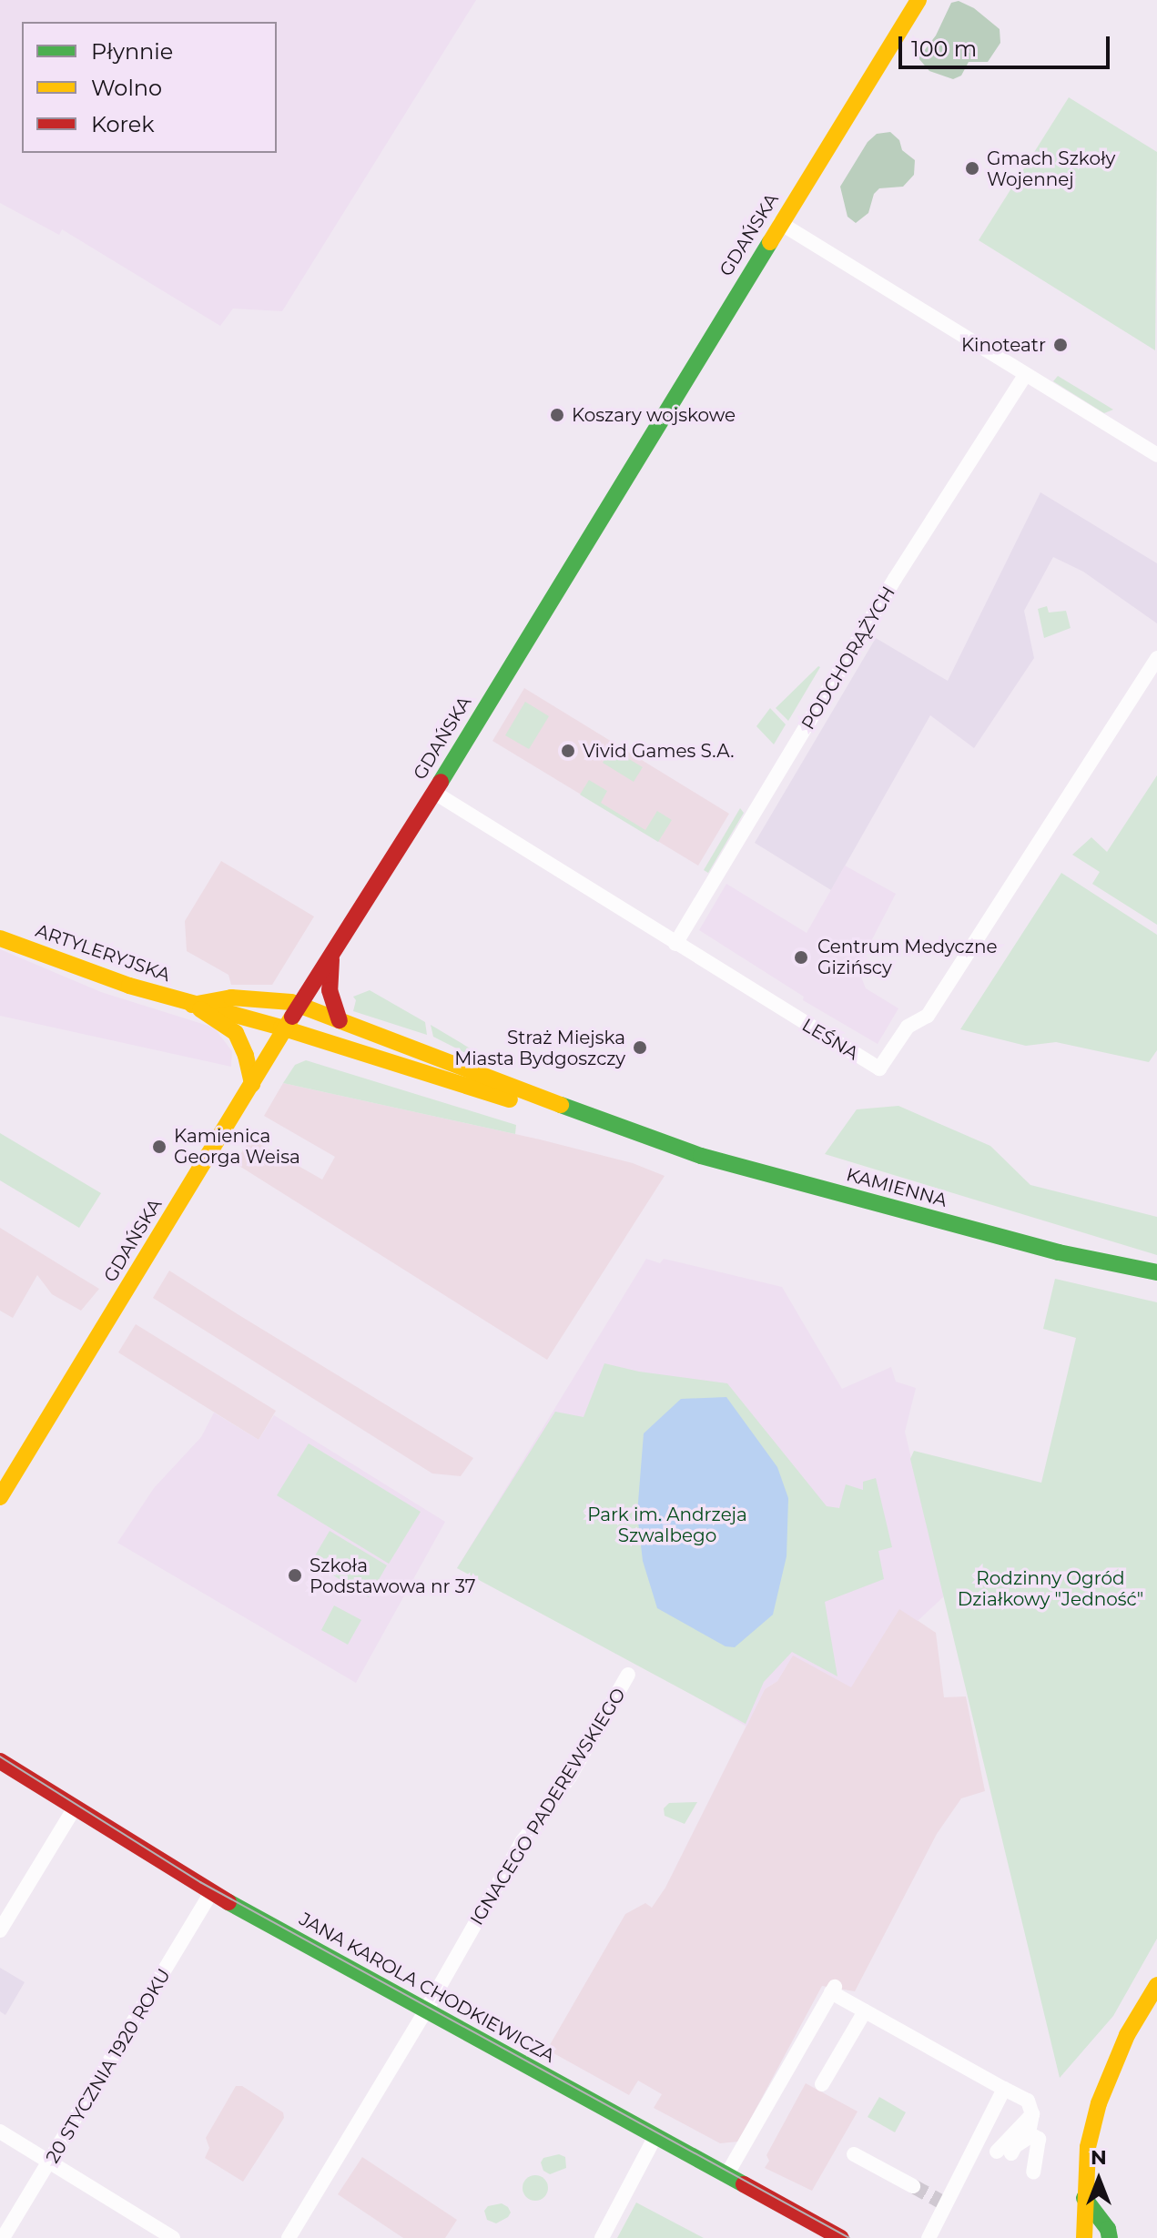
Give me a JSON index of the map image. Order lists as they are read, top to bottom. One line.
{"streets":{"main road":["GDAŃSKA","ARTYLERYJSKA","KAMIENNA","JANA KAROLA CHODKIEWICZA"],"street":["PODCHORĄŻYCH","LEŚNA","IGNACEGO PADEREWSKIEGO","20 STYCZNIA 1920 ROKU"]},"crossings":[["GDAŃSKA","ARTYLERYJSKA"],["GDAŃSKA","LEŚNA"],["GDAŃSKA","KAMIENNA"],["PODCHORĄŻYCH","LEŚNA"],["ARTYLERYJSKA","KAMIENNA"],["IGNACEGO PADEREWSKIEGO","JANA KAROLA CHODKIEWICZA"],["JANA KAROLA CHODKIEWICZA","20 STYCZNIA 1920 ROKU"]],"parks":["Park im. Andrzeja Szwalbego","Rodzinny Ogród Działkowy \"Jedność\""],"places":["Gmach Szkoły Wojennej","Kinoteatr","Koszary wojskowe","Vivid Games S.A.","Centrum Medyczne Gizińscy","Straż Miejska Miasta Bydgoszczy","Kamienica Georga Weisa","Szkoła Podstawowa nr 37"],"legend":["Płynnie","Wolno","Korek"],"scale_bar":"100 m","north":"top"}
